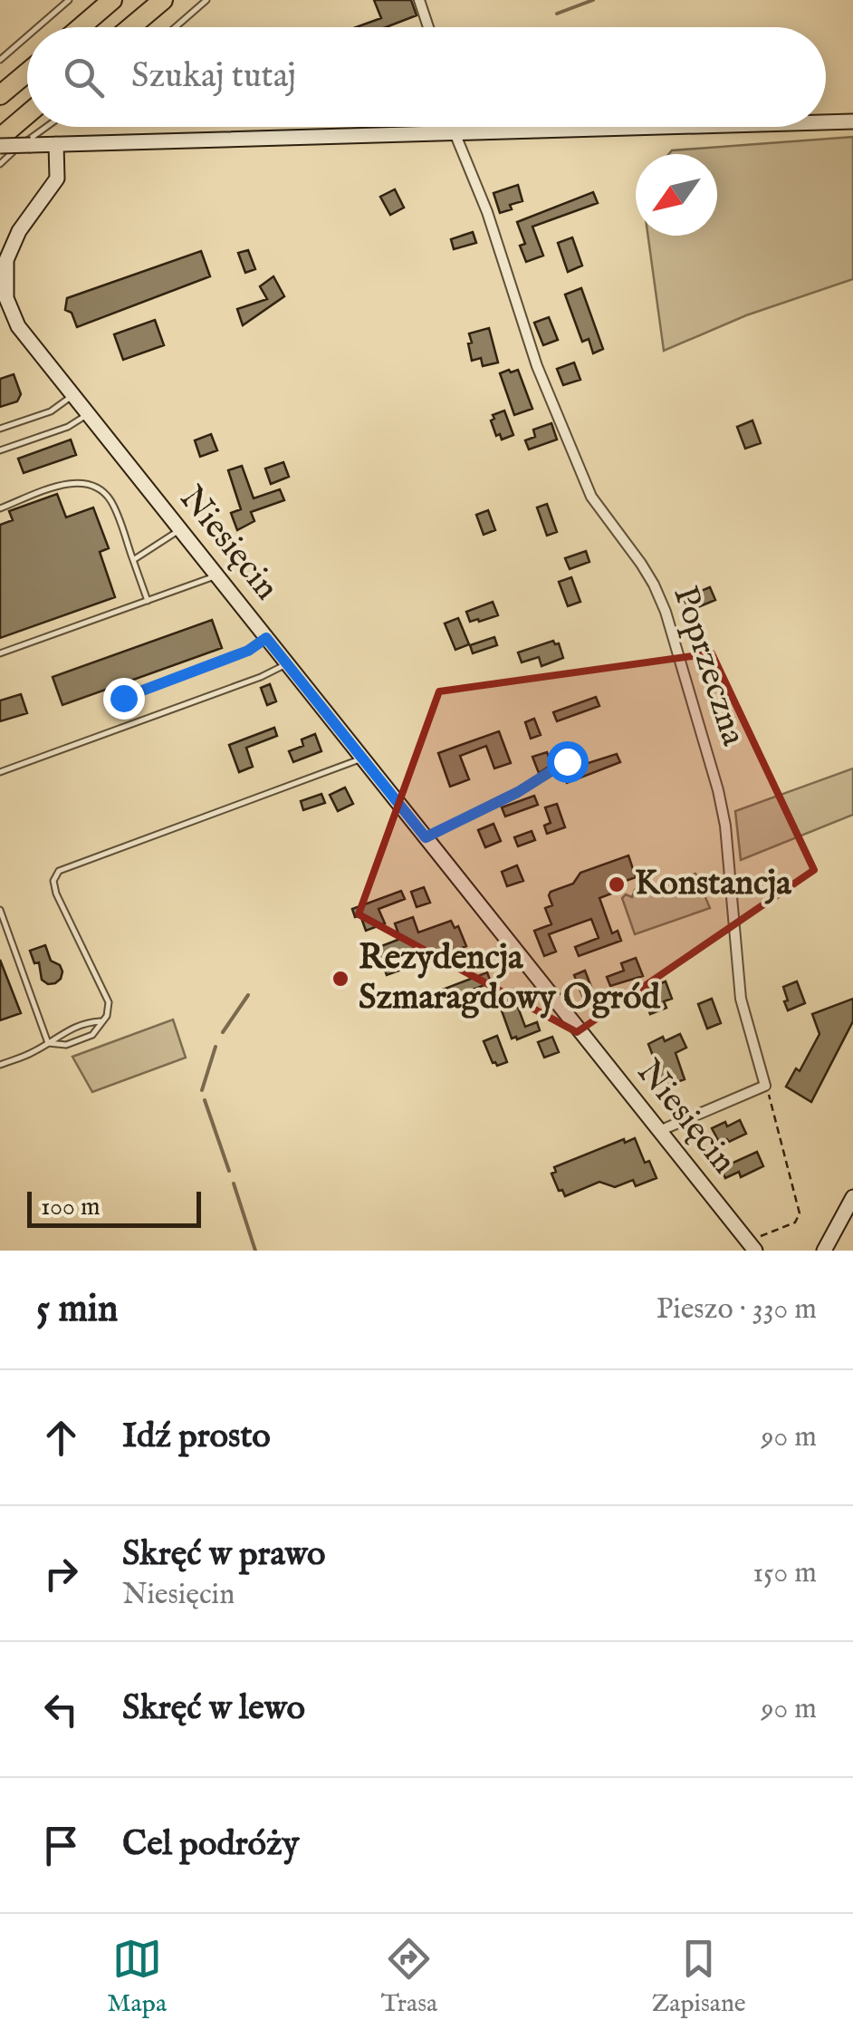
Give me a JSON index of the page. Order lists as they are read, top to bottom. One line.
{"streets":{"street":["Niesięcin","Poprzeczna"]},"places":["Konstancja","Rezydencja Szmaragdowy Ogród"],"scale_bar":"100 m","north":"bottom left","page":{"search":"Szukaj tutaj","scale":"100 m","heading":["5 min","Pieszo · 330 m"],"list":[["Idź prosto","90 m"],["Skręć w prawo","Niesięcin","150 m"],["Skręć w lewo","90 m"],"Cel podróży"],"nav":["Mapa","Trasa","Zapisane"]}}
